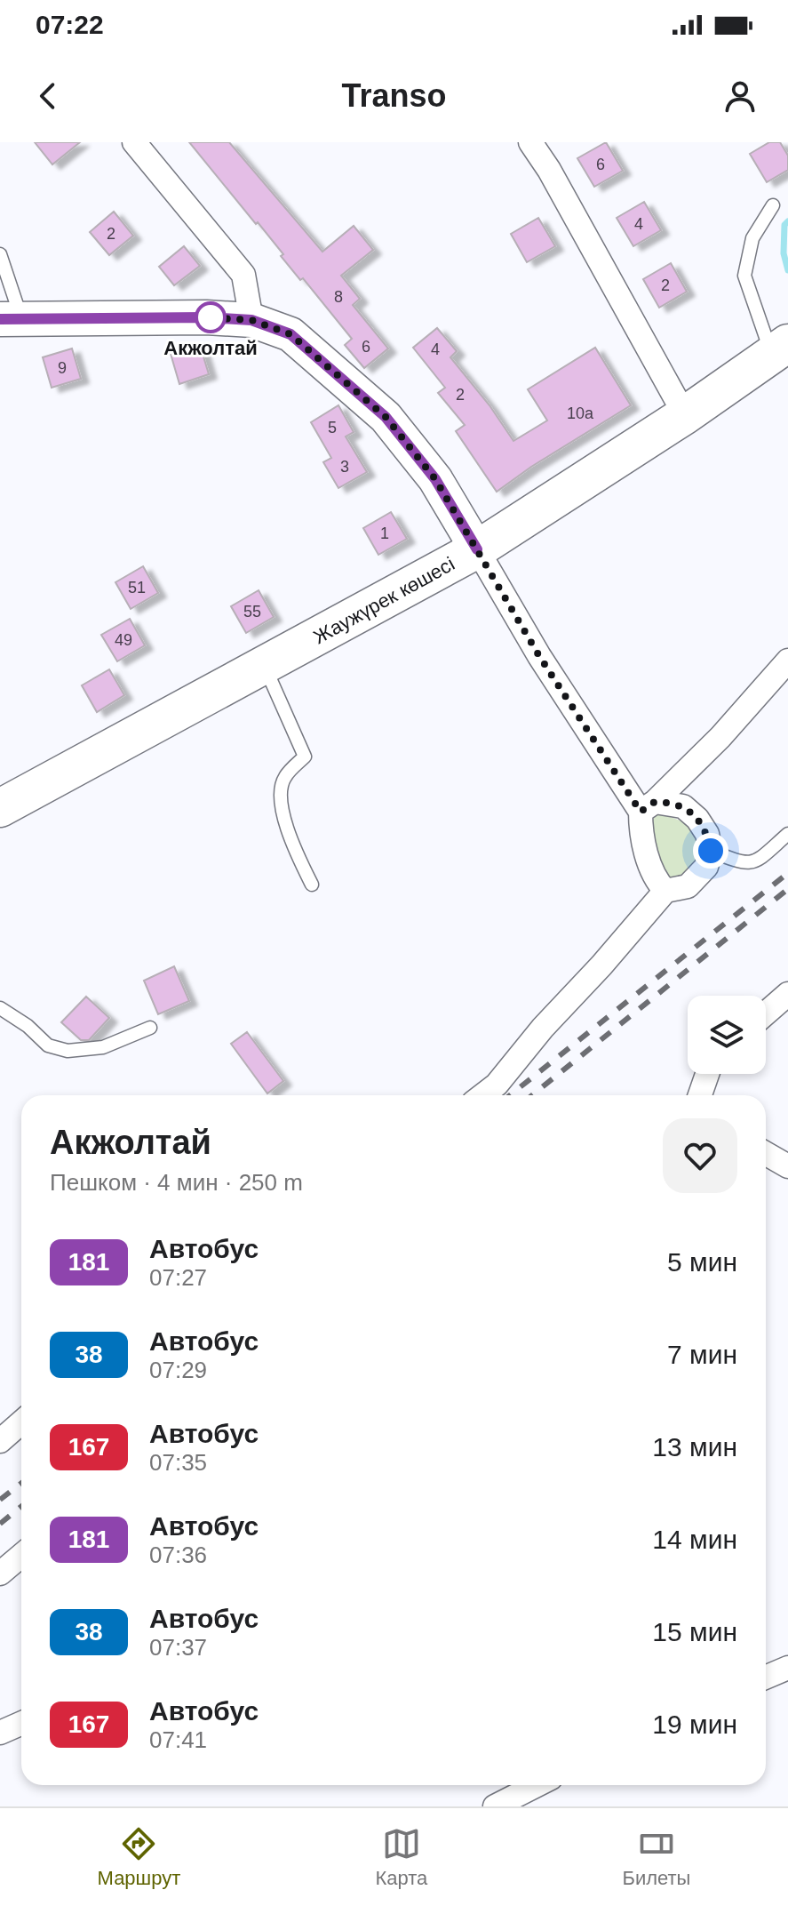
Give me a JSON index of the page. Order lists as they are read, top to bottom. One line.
{"streets":{"main road":["Жаужүрек көшесі"]},"places":["Акжолтай"],"lines":["bus line 181"],"house_numbers":["6","4","2","2","8","6","4","9","2","10а","5","3","1","51","55","49"],"page":{"status":"07:22","header":"Transo","heading":["Акжолтай","Пешком · 4 мин · 250 m"],"list":[{"mark":"181","name":"Автобус","note":"07:27","value":"5 мин"},{"mark":"38","name":"Автобус","note":"07:29","value":"7 мин"},{"mark":"167","name":"Автобус","note":"07:35","value":"13 мин"},{"mark":"181","name":"Автобус","note":"07:36","value":"14 мин"},{"mark":"38","name":"Автобус","note":"07:37","value":"15 мин"},{"mark":"167","name":"Автобус","note":"07:41","value":"19 мин"}],"tabs":["Маршрут","Карта","Билеты"]}}
